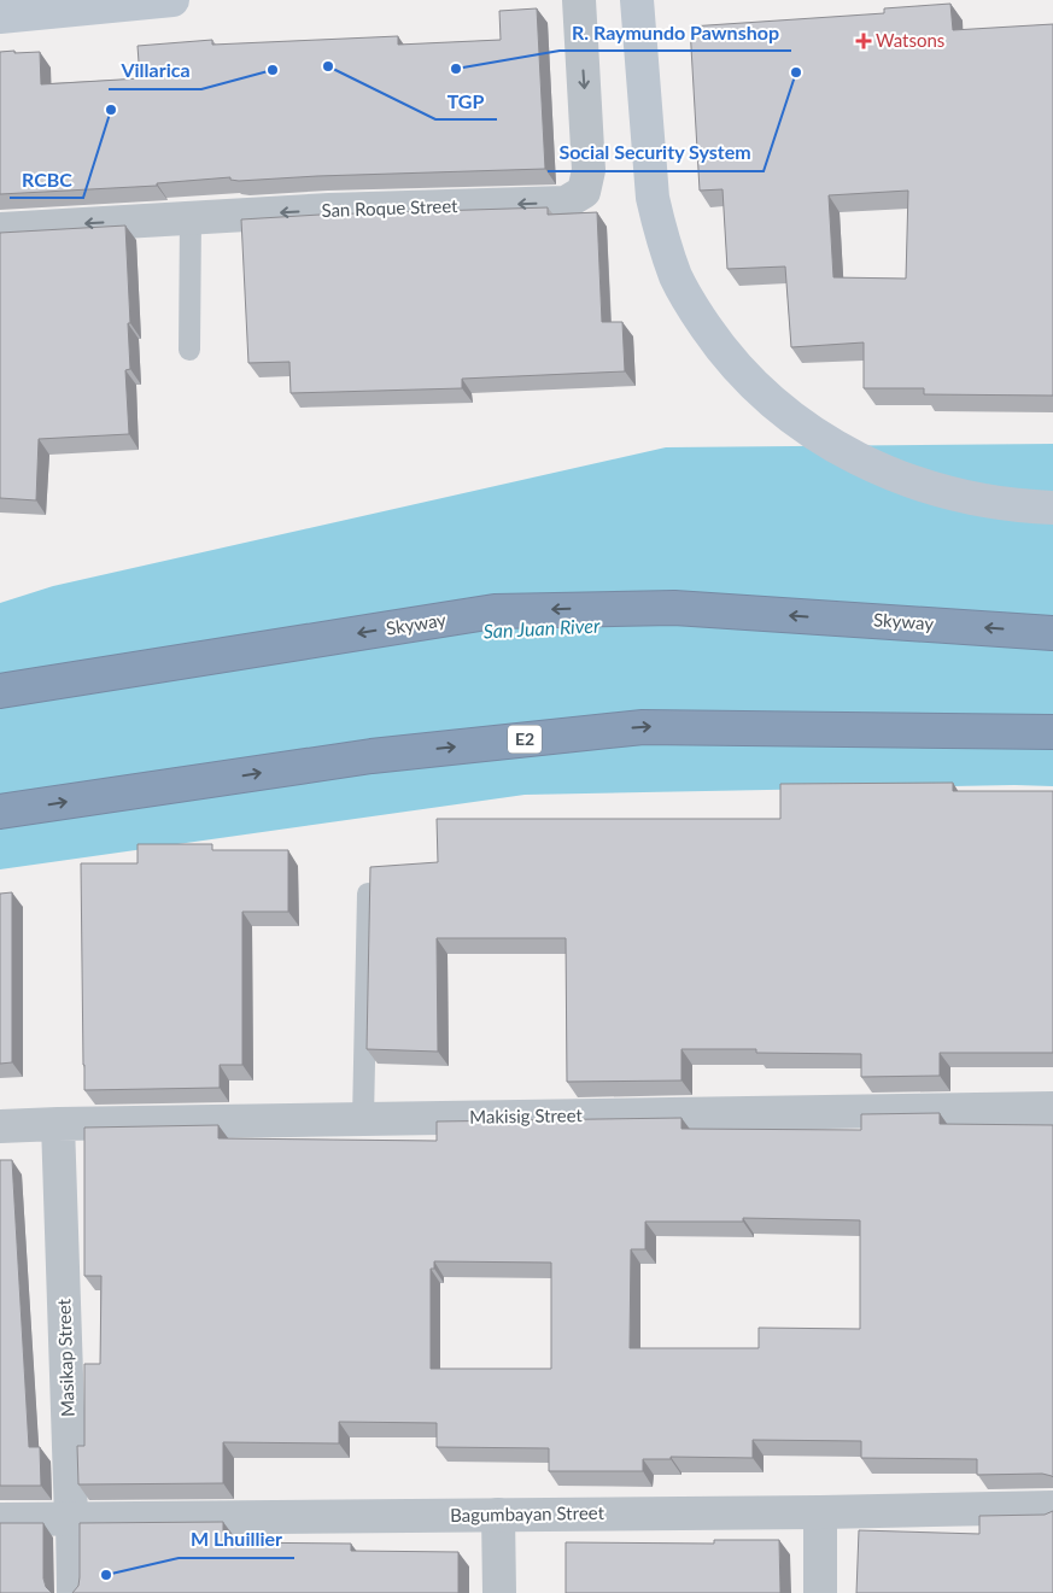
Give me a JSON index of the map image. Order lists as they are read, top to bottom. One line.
{"streets":{"highway":["Skyway","E2"],"street":["San Roque Street","Makisig Street","Masikap Street","Bagumbayan Street"]},"crossings":[["Makisig Street","Masikap Street"],["Masikap Street","Bagumbayan Street"]],"water":["San Juan River"],"places":{"health":["Watsons"],"other":["TGP","R. Raymundo Pawnshop","Villarica","Social Security System","RCBC","M Lhuillier"]}}
